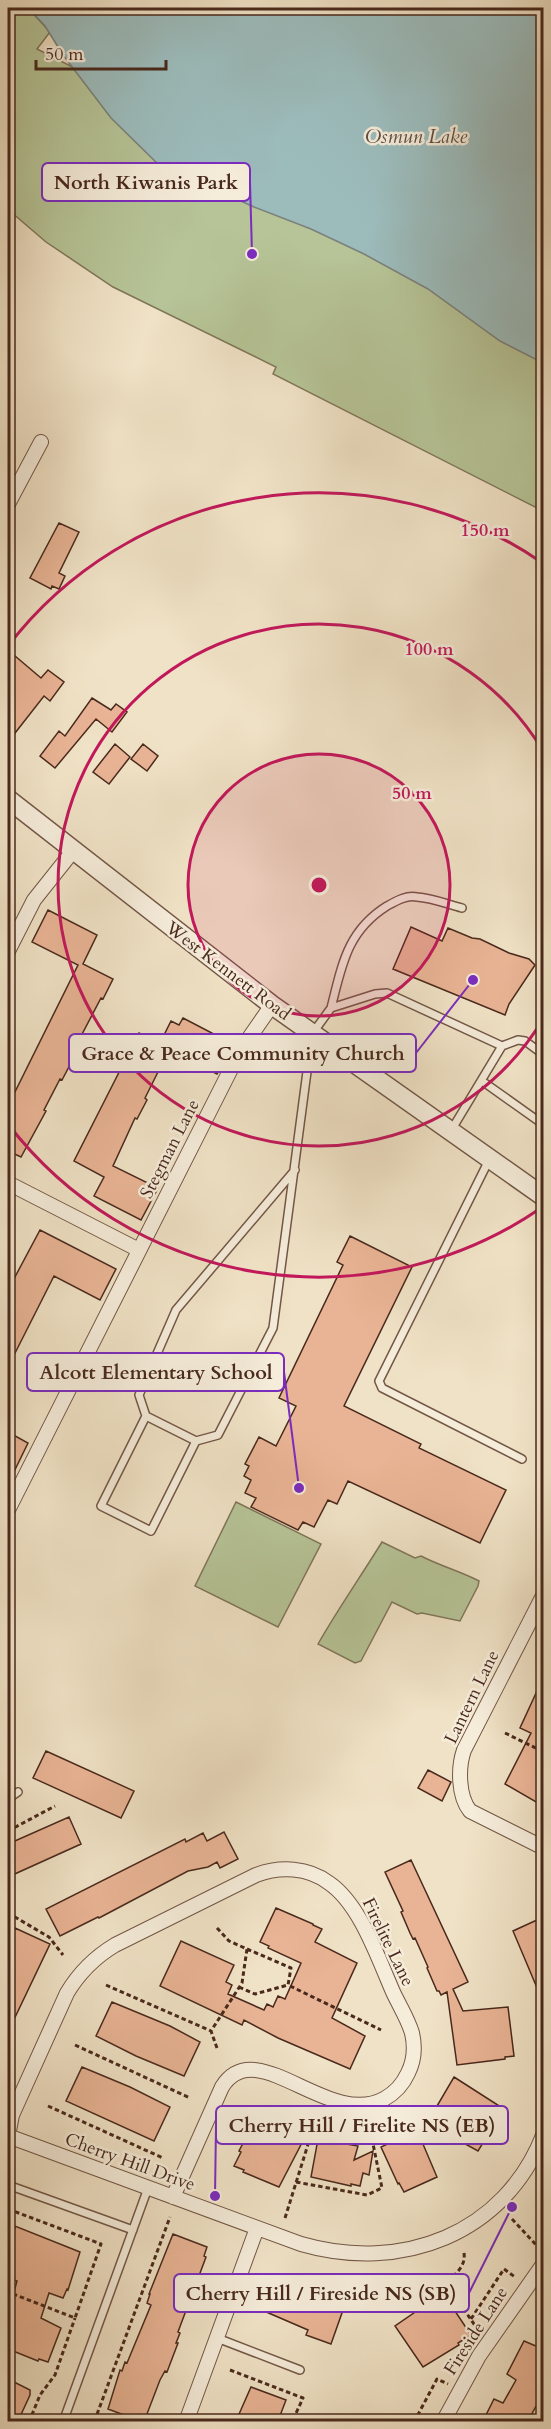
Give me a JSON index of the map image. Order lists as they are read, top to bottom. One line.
{"streets":{"street":["West Kennett Road","Stegman Lane","Lantern Lane","Firelite Lane","Cherry Hill Drive","Fireside Lane"]},"crossings":[["West Kennett Road","Stegman Lane"],["Firelite Lane","Cherry Hill Drive"]],"water":["Osmun Lake"],"places":["North Kiwanis Park","Grace & Peace Community Church","Alcott Elementary School","Cherry Hill / Firelite NS (EB)","Cherry Hill / Fireside NS (SB)"],"scale_bar":"50 m","rings":["150 m","100 m","50 m"]}
